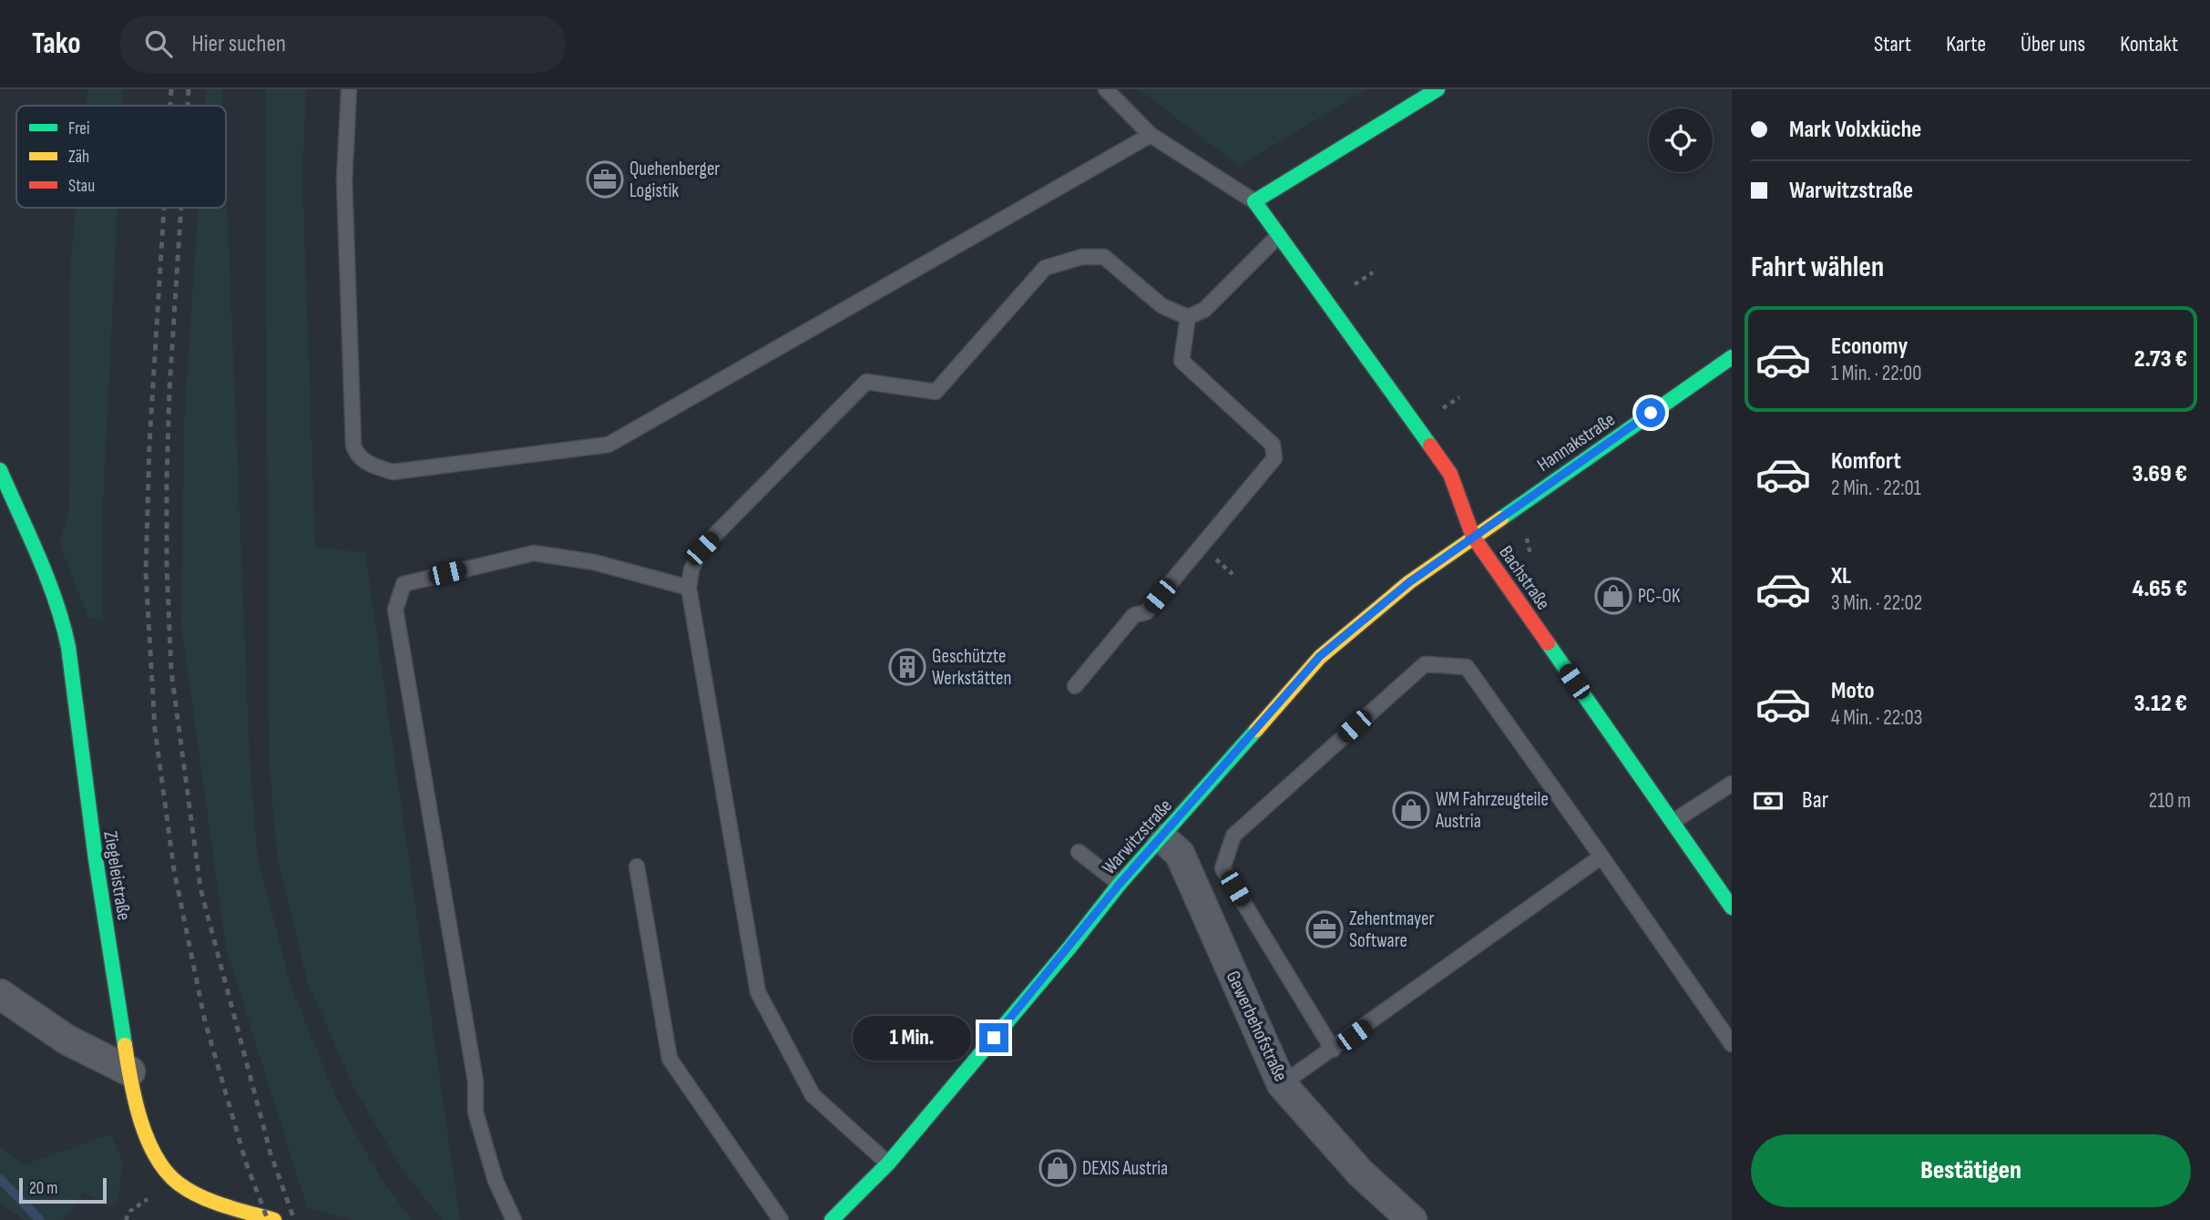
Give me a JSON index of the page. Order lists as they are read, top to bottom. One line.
{"streets":{"street":["Hannakstraße","Bachstraße","Warwitzstraße","Ziegeleistraße","Gewerbehofstraße"]},"crossings":[["Hannakstraße","Bachstraße"],["Hannakstraße","Warwitzstraße"],["Bachstraße","Warwitzstraße"],["Warwitzstraße","Gewerbehofstraße"]],"places":{"office":["Quehenberger Logistik","Zehentmayer Software"],"shop":["PC-OK","WM Fahrzeugteile Austria","DEXIS Austria"],"building":["Geschützte Werkstätten"]},"legend":["Frei","Zäh","Stau"],"scale_bar":"20 m","page":{"header":"Tako","search":"Hier suchen","nav":["Start","Karte","Über uns","Kontakt"],"banner":["Mark Volxküche","Warwitzstraße"],"heading":"Fahrt wählen","list":[{"name":"Economy","note":"1 Min. · 22:00","value":"2.73 €"},{"name":"Komfort","note":"2 Min. · 22:01","value":"3.69 €"},{"name":"XL","note":"3 Min. · 22:02","value":"4.65 €"},{"name":"Moto","note":"4 Min. · 22:03","value":"3.12 €"}],"pay":["Bar","210 m"],"bubble":"1 Min.","buttons":"Bestätigen","scale":"20 m"}}
